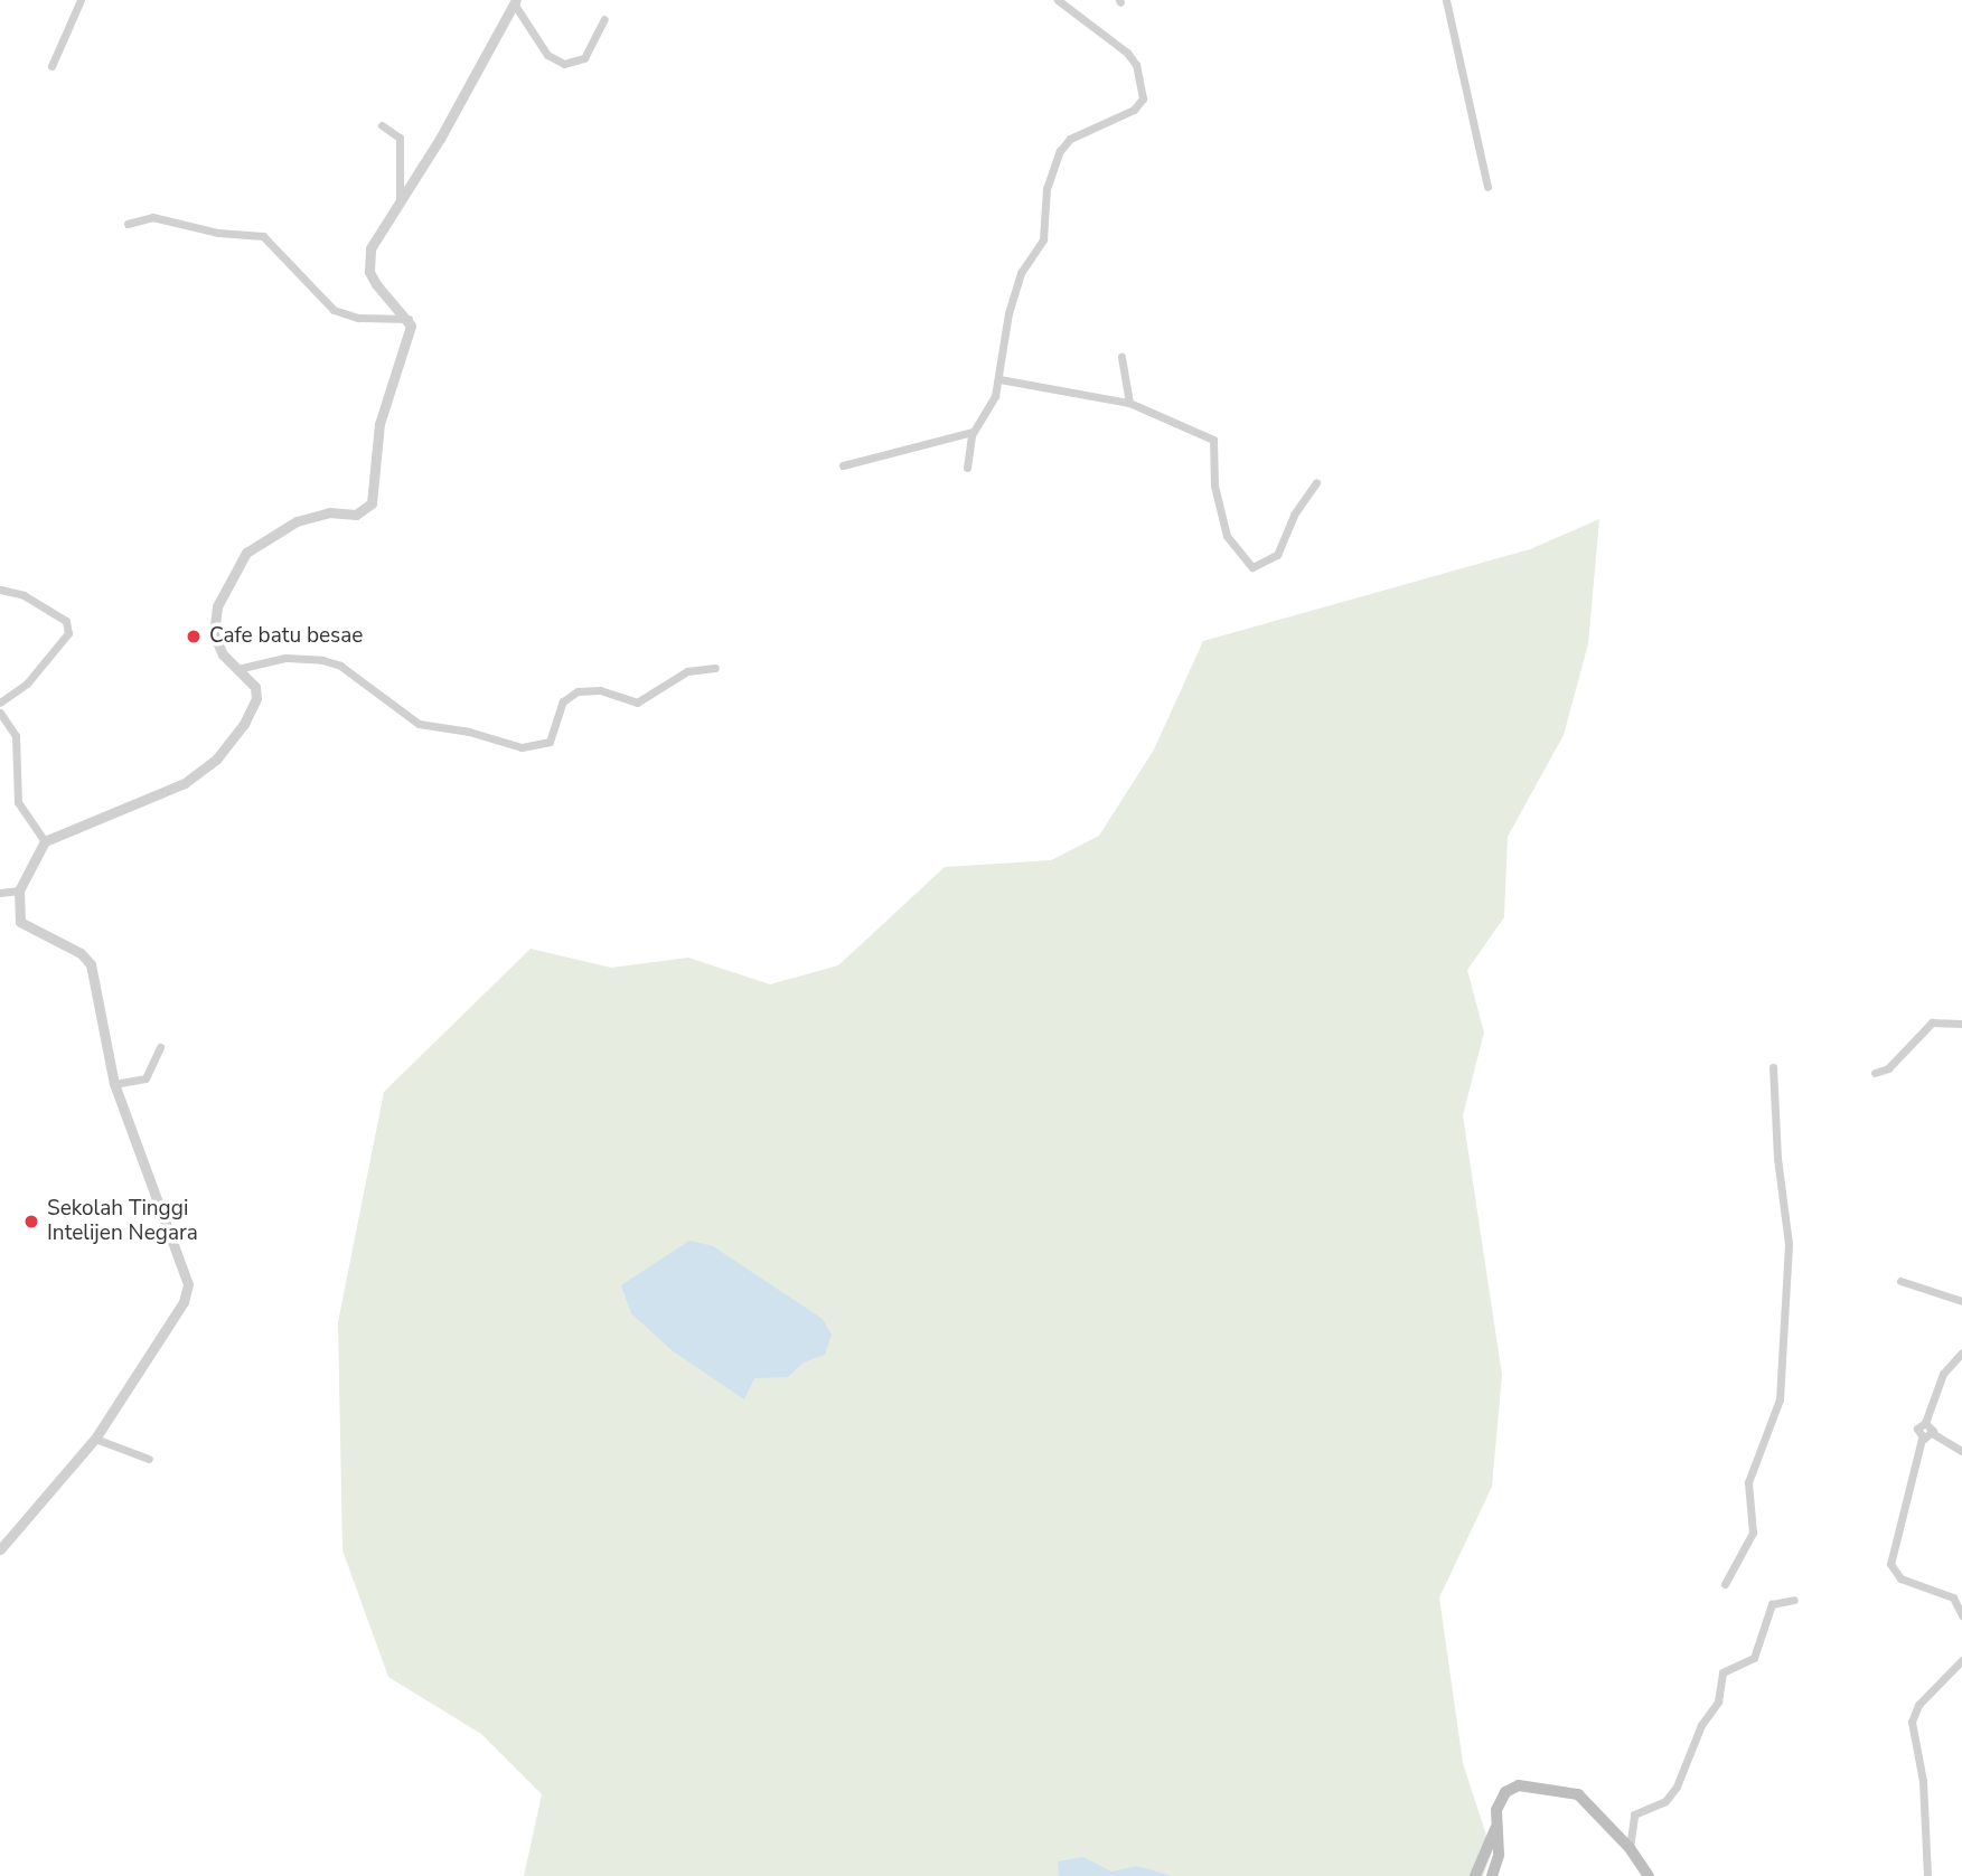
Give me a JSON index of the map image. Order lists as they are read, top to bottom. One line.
{"places":["Cafe batu besae","Sekolah Tinggi Intelijen Negara"]}
